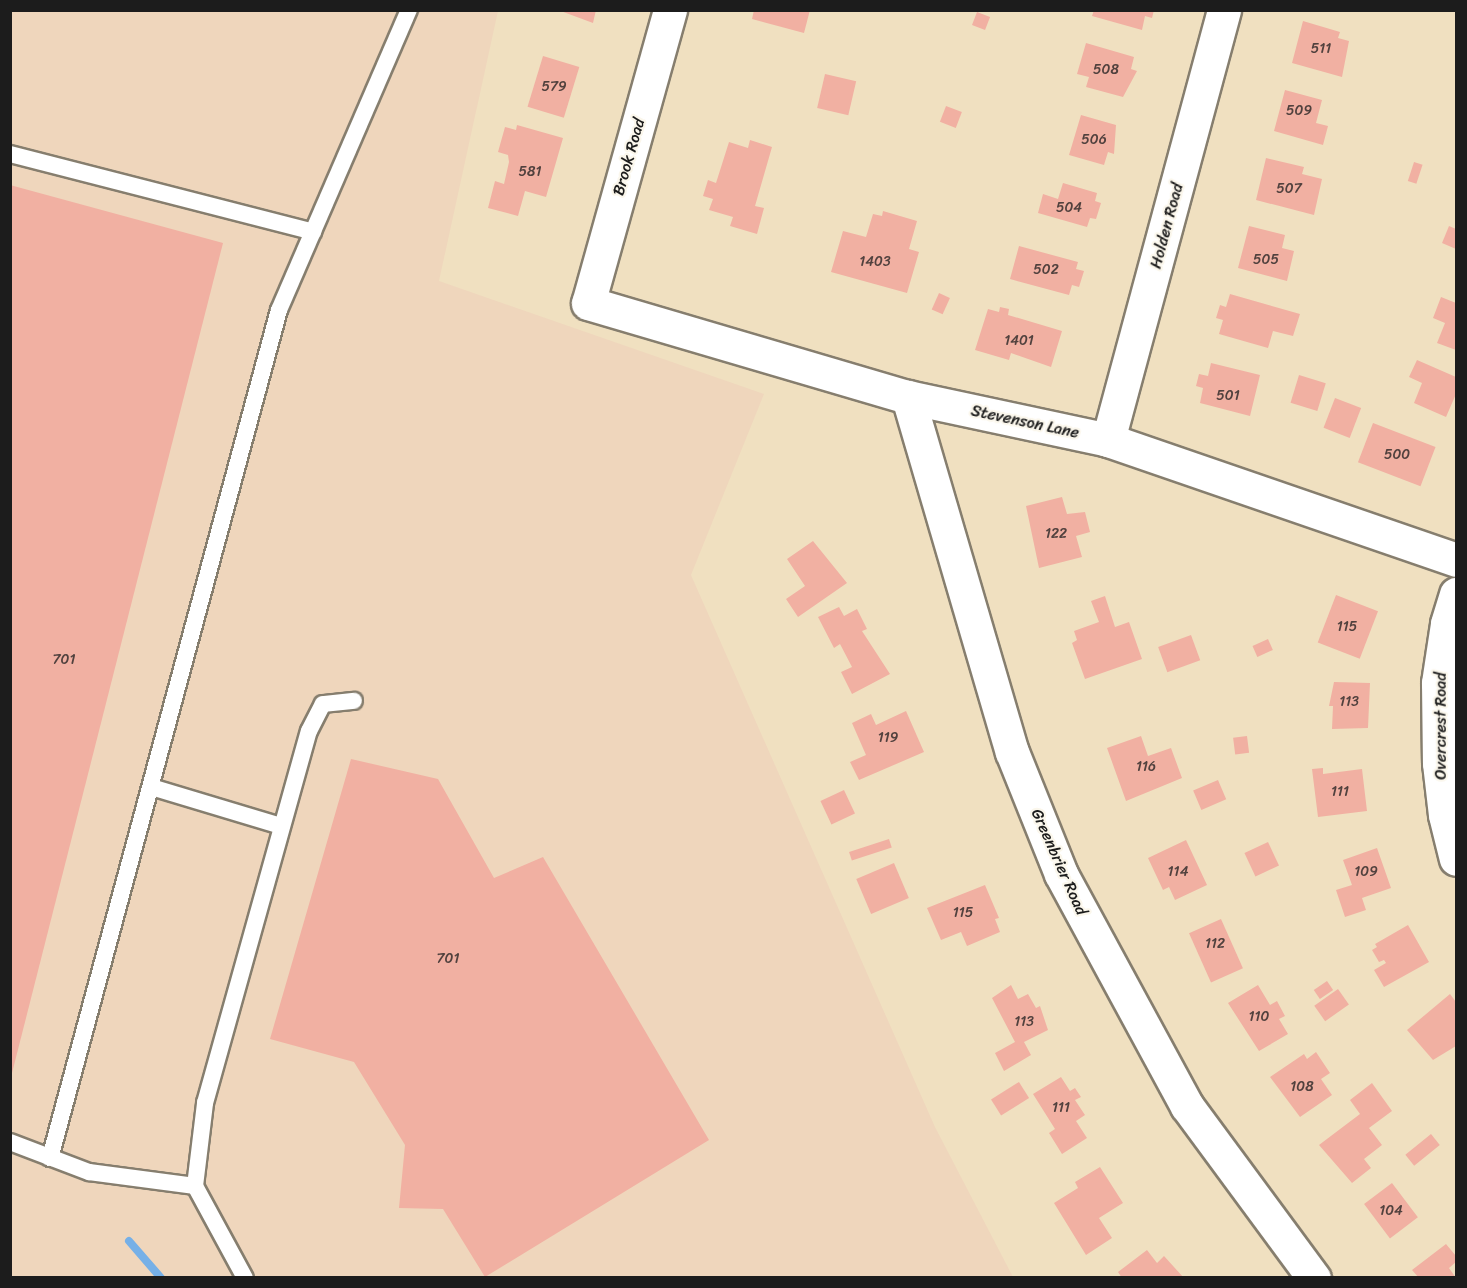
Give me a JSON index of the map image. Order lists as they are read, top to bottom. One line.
{"streets":{"street":["Brook Road","Holden Road","Stevenson Lane","Overcrest Road","Greenbrier Road"]},"crossings":[["Brook Road","Stevenson Lane"],["Holden Road","Stevenson Lane"],["Stevenson Lane","Greenbrier Road"]],"house_numbers":["511","508","579","509","506","581","507","504","505","1403","502","1401","501","500","122","115","701","113","119","116","111","114","109","115","112","701","110","113","108","111","104"]}
